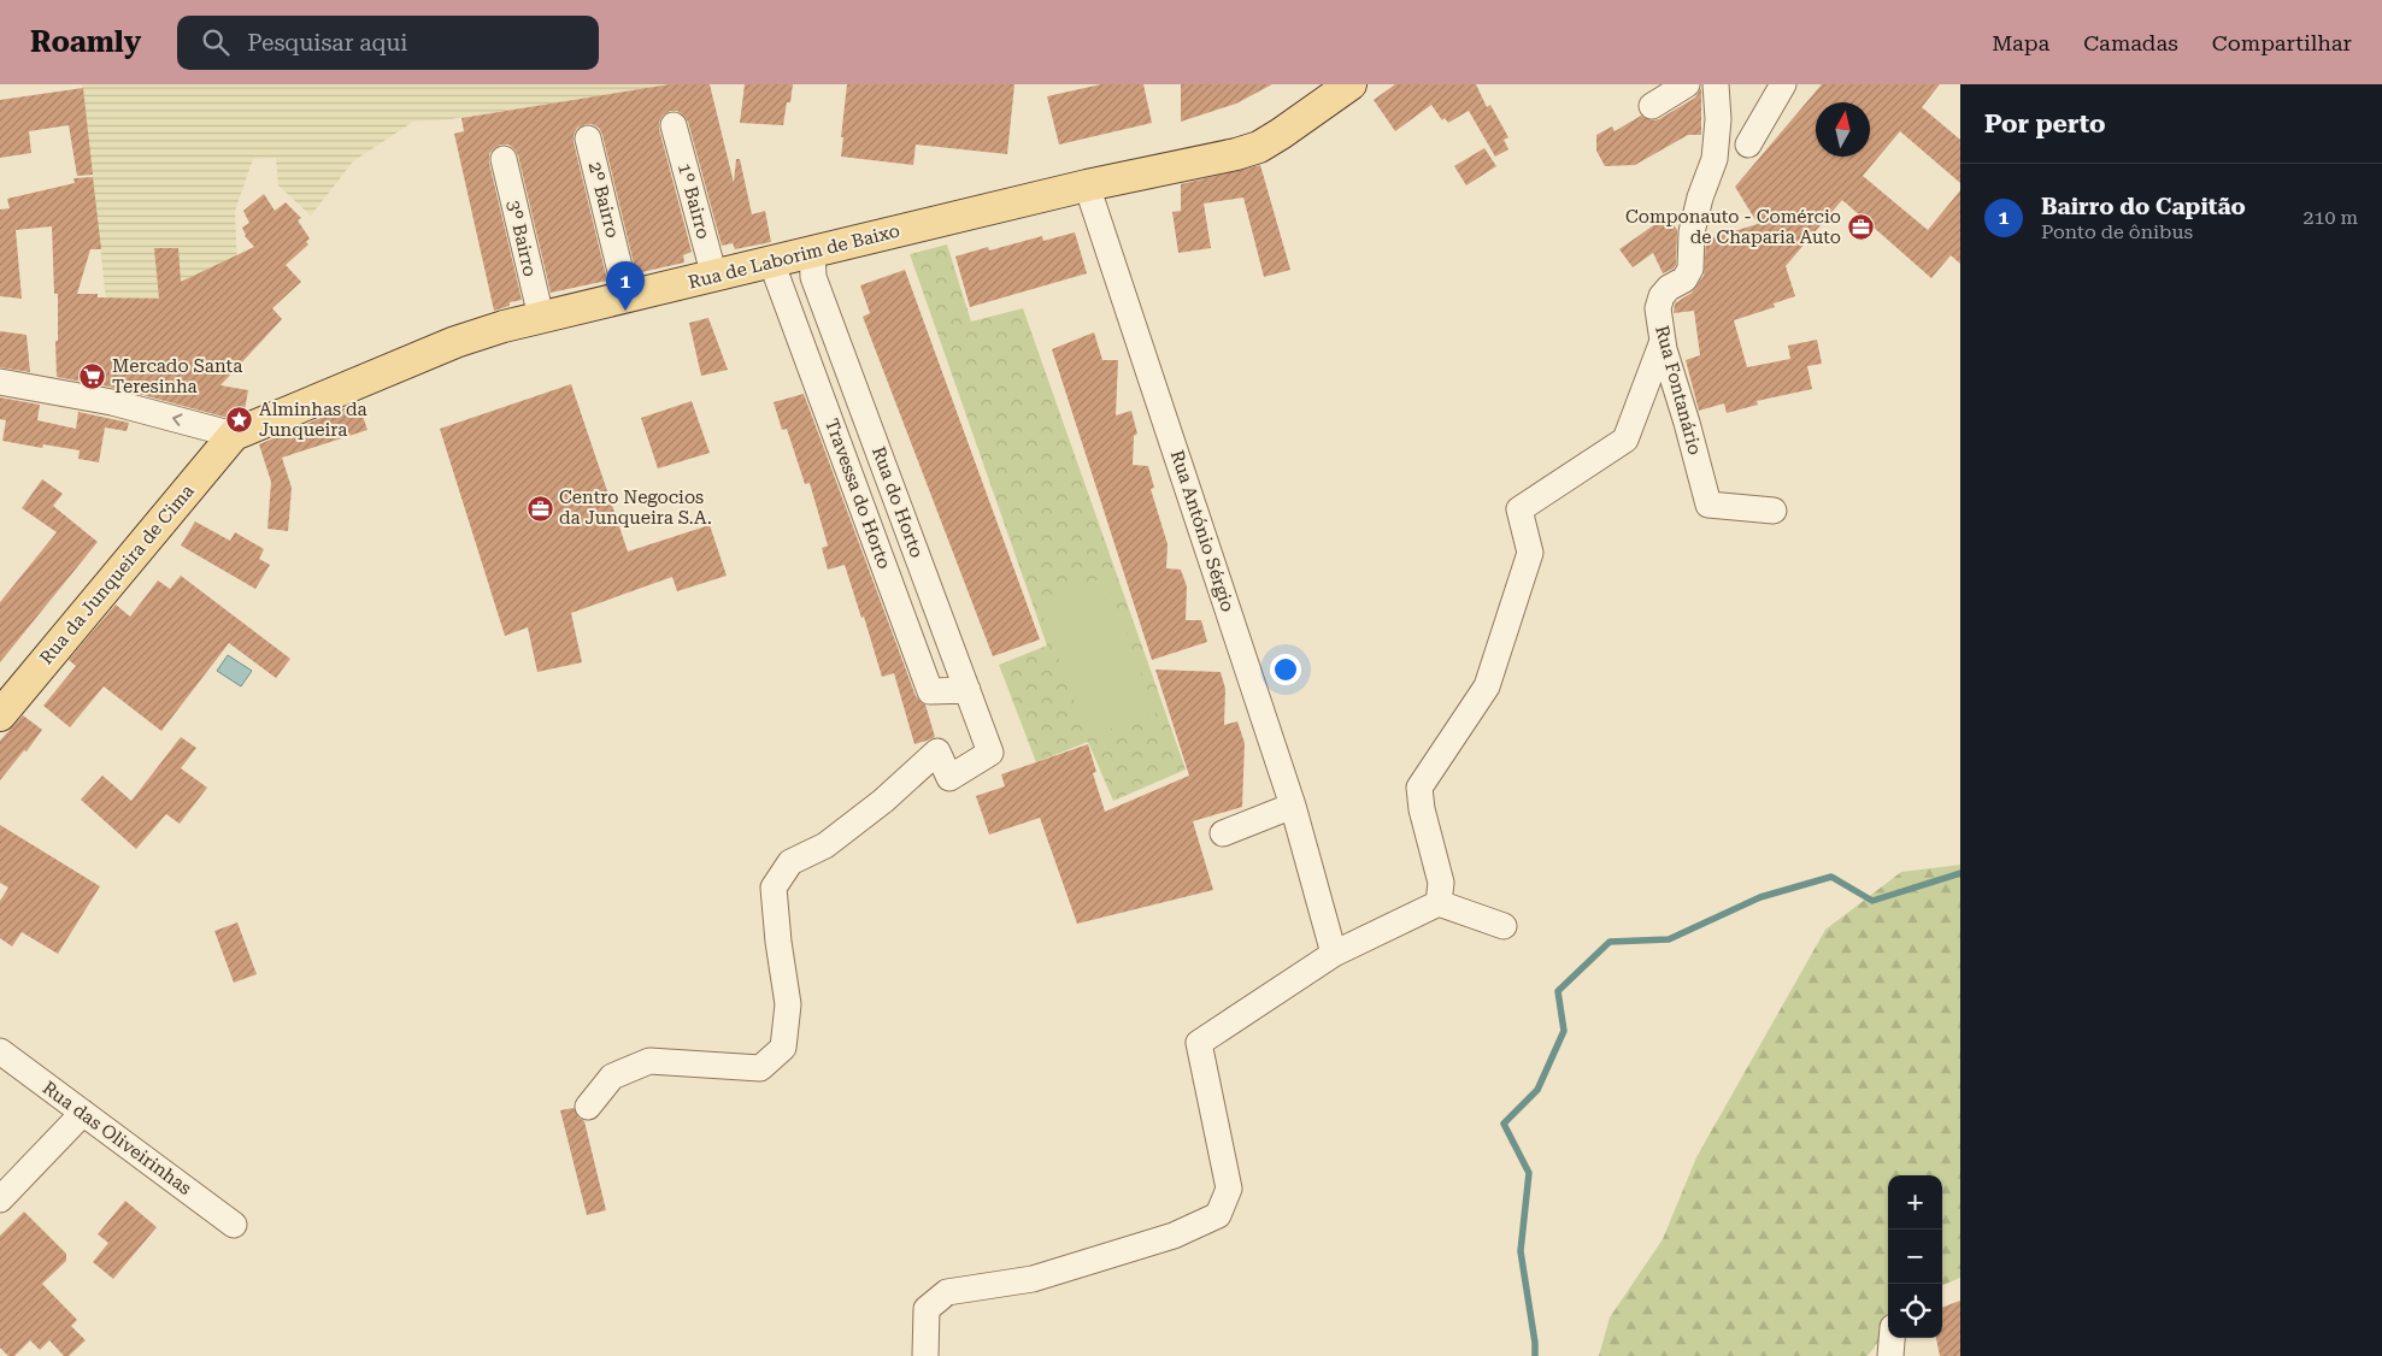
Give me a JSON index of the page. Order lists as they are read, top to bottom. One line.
{"streets":{"main road":["Rua de Laborim de Baixo","Rua da Junqueira de Cima"],"street":["2º Bairro","1º Bairro","3º Bairro","Rua Fontanário","Travessa do Horto","Rua do Horto","Rua António Sérgio","Rua das Oliveirinhas"]},"crossings":[["2º Bairro","Rua de Laborim de Baixo"],["1º Bairro","Rua de Laborim de Baixo"],["3º Bairro","Rua de Laborim de Baixo"],["Rua de Laborim de Baixo","Travessa do Horto"],["Rua de Laborim de Baixo","Rua do Horto"],["Rua de Laborim de Baixo","Rua António Sérgio"],["Rua de Laborim de Baixo","Rua da Junqueira de Cima"],["Travessa do Horto","Rua do Horto"]],"places":{"office":["Componauto - Comércio de Chaparia Auto","Centro Negocios da Junqueira S.A."],"supermarket":["Mercado Santa Teresinha"],"place":["Alminhas da Junqueira"]},"north":"top","page":{"header":"Roamly","search":"Pesquisar aqui","nav":["Mapa","Camadas","Compartilhar"],"heading":"Por perto","list":[{"mark":"1","name":"Bairro do Capitão","note":"Ponto de ônibus","value":"210 m"}],"pins":"1","map_buttons":["+","−"]}}
